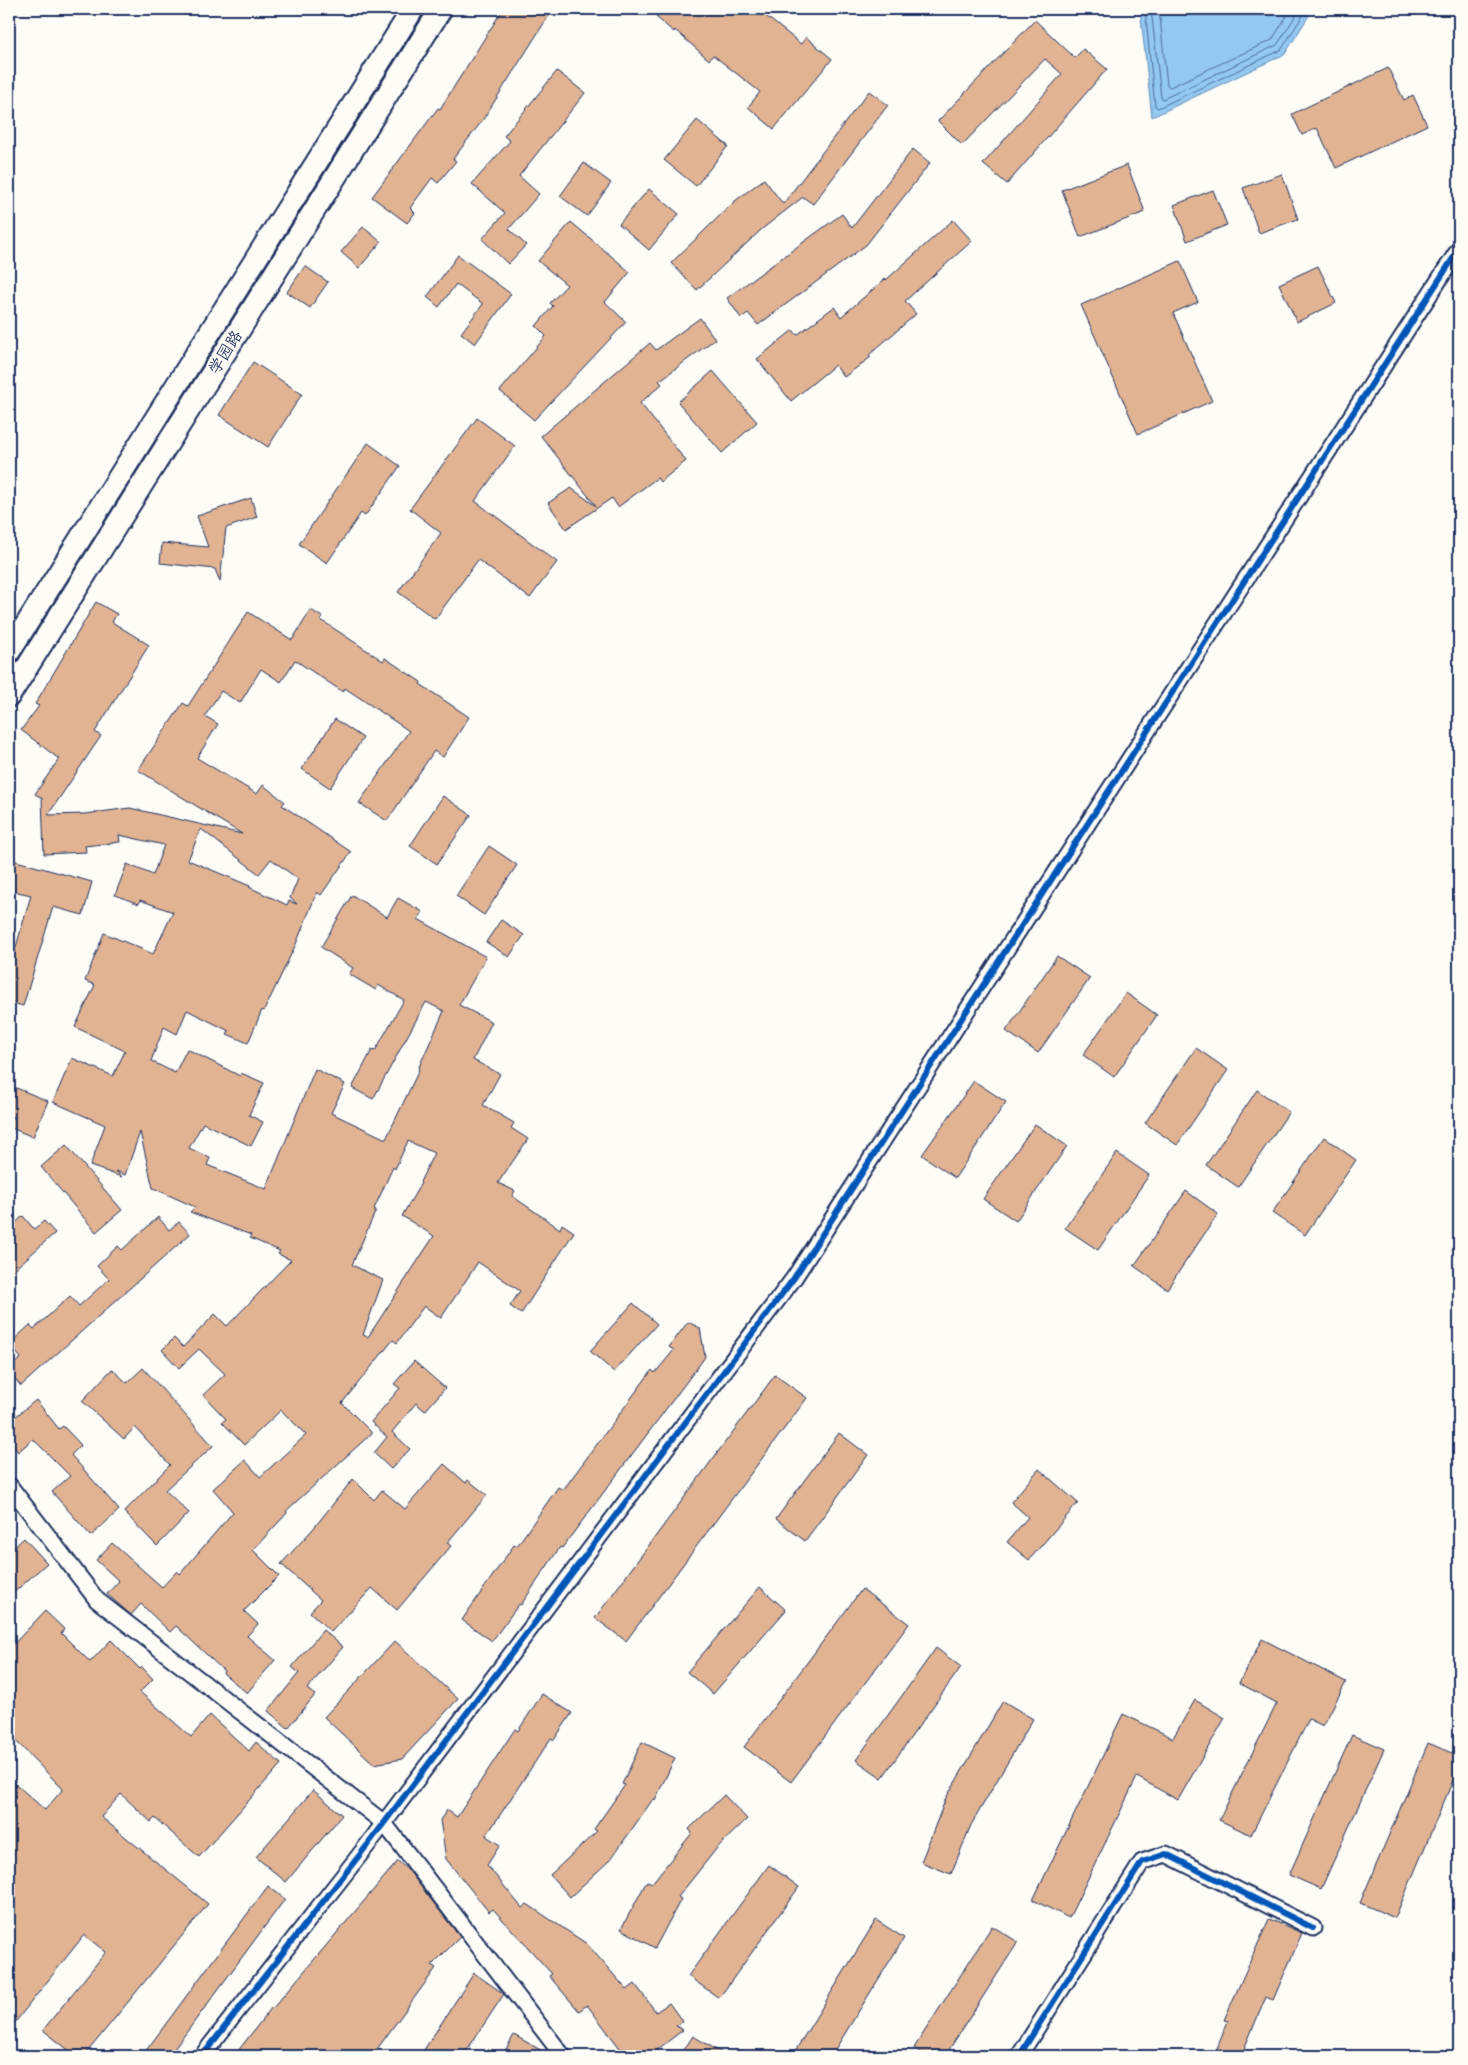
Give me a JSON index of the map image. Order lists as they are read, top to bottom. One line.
{"streets":{"main road":["学园路"]}}
